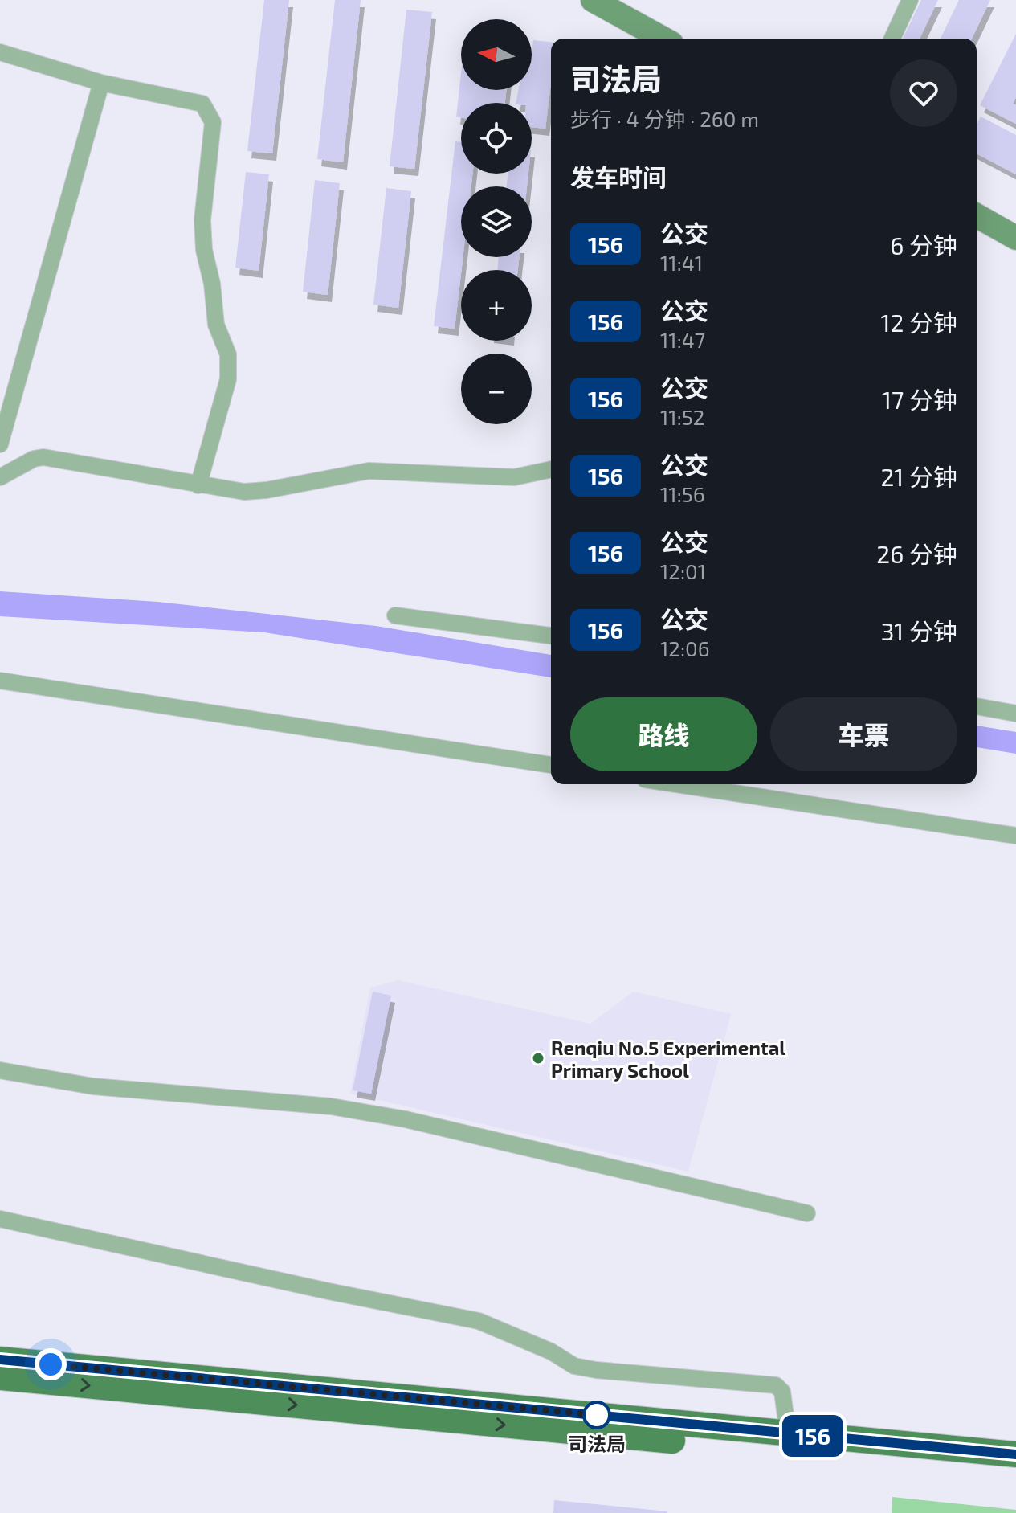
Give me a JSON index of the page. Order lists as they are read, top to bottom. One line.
{"places":["Renqiu No.5 Experimental Primary School","司法局"],"lines":["bus line 156"],"north":"left","page":{"on_map":"156","map_buttons":["+","−"],"heading":[["司法局","步行 · 4 分钟 · 260 m"],"发车时间"],"list":[{"mark":"156","name":"公交","note":"11:41","value":"6 分钟"},{"mark":"156","name":"公交","note":"11:47","value":"12 分钟"},{"mark":"156","name":"公交","note":"11:52","value":"17 分钟"},{"mark":"156","name":"公交","note":"11:56","value":"21 分钟"},{"mark":"156","name":"公交","note":"12:01","value":"26 分钟"},{"mark":"156","name":"公交","note":"12:06","value":"31 分钟"}],"buttons":["路线","车票"]}}
